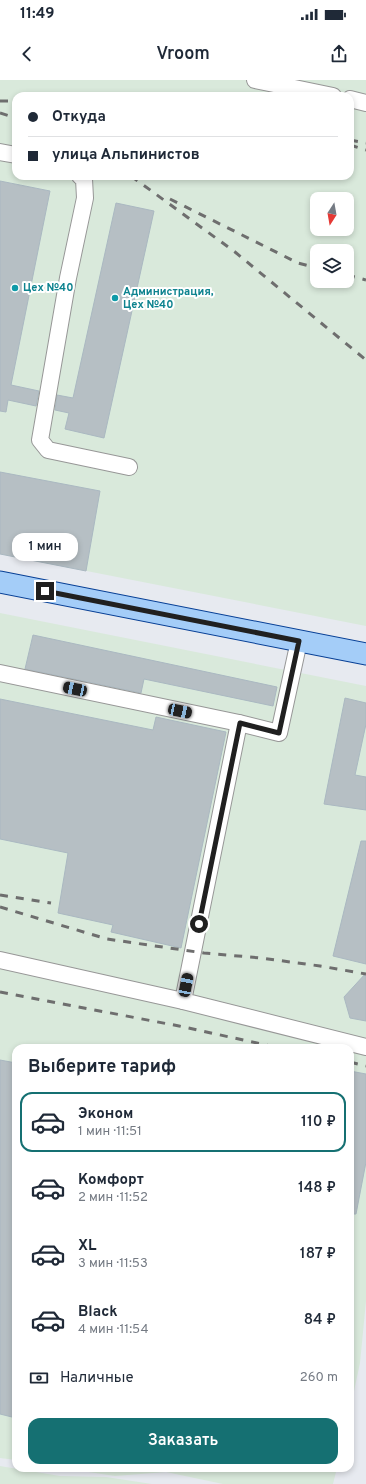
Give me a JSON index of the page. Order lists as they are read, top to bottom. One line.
{"places":["Цех №40","Администрация, Цех №40"],"north":"bottom","page":{"status":"11:49","header":"Vroom","banner":["Откуда","улица Альпинистов"],"bubble":"1 мин","heading":"Выберите тариф","list":[{"name":"Эконом","note":"1 мин · 11:51","value":"110 ₽"},{"name":"Комфорт","note":"2 мин · 11:52","value":"148 ₽"},{"name":"XL","note":"3 мин · 11:53","value":"187 ₽"},{"name":"Black","note":"4 мин · 11:54","value":"84 ₽"}],"pay":["Наличные","260 m"],"buttons":"Заказать"}}
